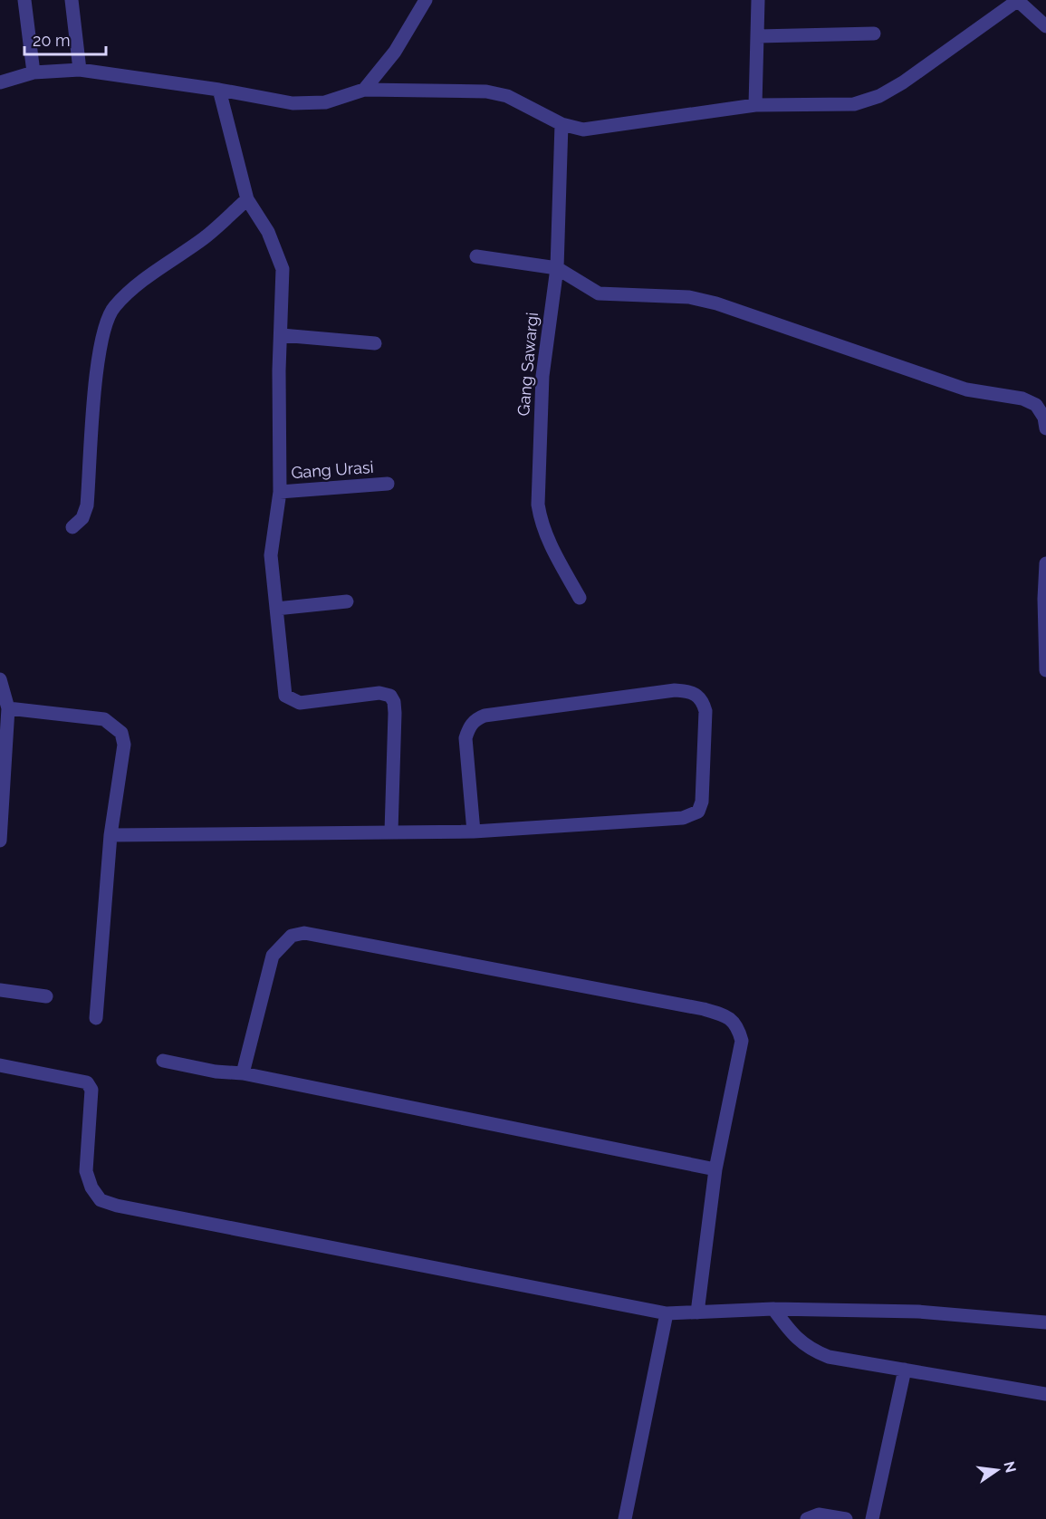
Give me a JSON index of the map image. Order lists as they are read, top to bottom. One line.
{"streets":{"street":["Gang Sawargi","Gang Urasi"]},"scale_bar":"20 m","north":"right"}
